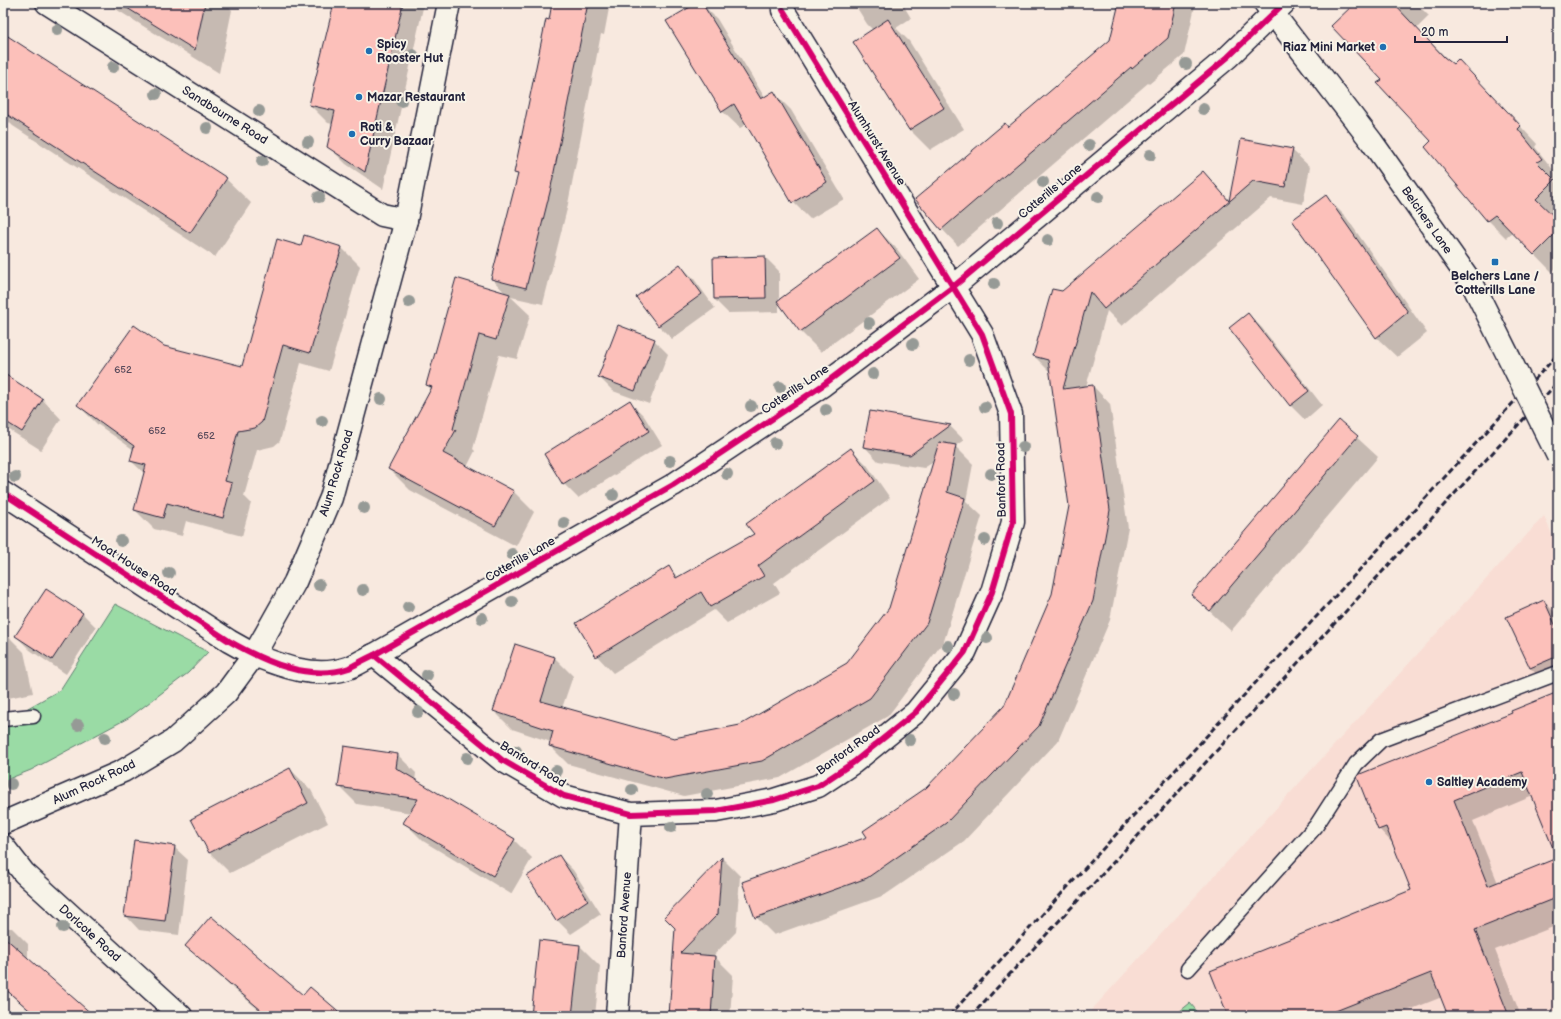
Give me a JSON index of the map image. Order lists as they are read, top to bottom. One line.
{"streets":{"street":["Sandbourne Road","Alumhurst Avenue","Cotterills Lane","Belchers Lane","Alum Rock Road","Banford Road","Moat House Road","Banford Avenue","Dorlcote Road"]},"crossings":[["Sandbourne Road","Alum Rock Road"],["Alumhurst Avenue","Cotterills Lane"],["Alumhurst Avenue","Banford Road"],["Cotterills Lane","Belchers Lane"],["Cotterills Lane","Alum Rock Road"],["Cotterills Lane","Banford Road"],["Cotterills Lane","Moat House Road"],["Alum Rock Road","Moat House Road"],["Banford Road","Banford Avenue"]],"places":{"other":["Riaz Mini Market","Spicy Rooster Hut","Mazar Restaurant","Roti & Curry Bazaar","Saltley Academy"],"transit":["Belchers Lane / Cotterills Lane"]},"house_numbers":["652","652","652"],"scale_bar":"20 m"}
